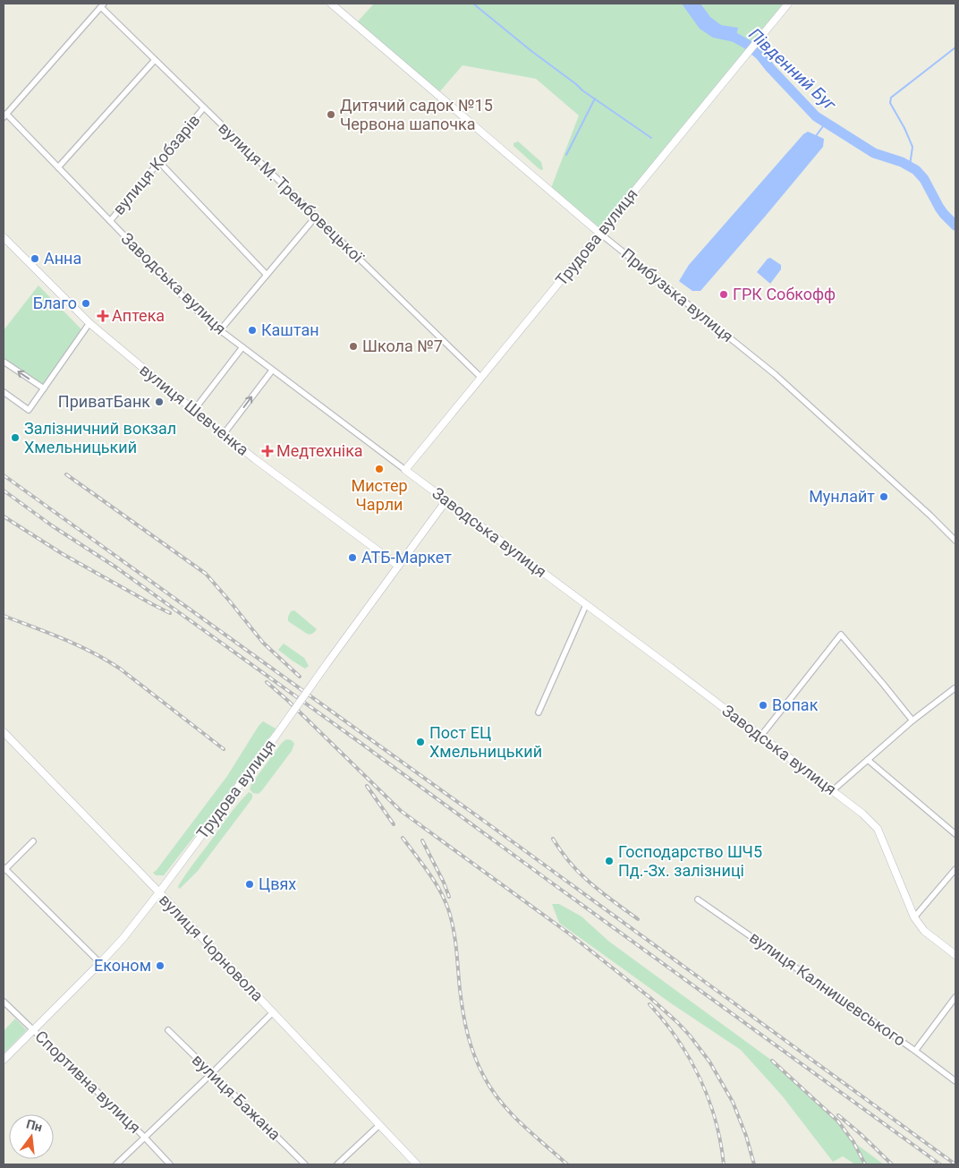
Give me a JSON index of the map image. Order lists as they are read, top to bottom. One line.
{"streets":{"street":["вулиця Кобзарів","вулиця М. Трембовецької","Трудова вулиця","Заводська вулиця","Прибузька вулиця","вулиця Шевченка","вулиця Чорновола","вулиця Калнишевського","Спортивна вулиця","вулиця Бажана"]},"crossings":[["вулиця Кобзарів","вулиця М. Трембовецької"],["вулиця Кобзарів","Заводська вулиця"],["вулиця М. Трембовецької","Трудова вулиця"],["Трудова вулиця","Заводська вулиця"],["Трудова вулиця","Прибузька вулиця"],["Трудова вулиця","вулиця Шевченка"],["Трудова вулиця","вулиця Чорновола"],["Трудова вулиця","Спортивна вулиця"]],"water":["Південний Буг"],"places":{"other":["Дитячий садок №15 Червона шапочка","Анна","ГРК Собкофф","Благо","Каштан","Школа №7","ПриватБанк","Залізничний вокзал Хмельницький","Мистер Чарли","Мунлайт","АТБ-Маркет","Вопак","Пост ЕЦ Хмельницький","Господарство ШЧ5 Пд.-Зх. залізниці","Цвях","Економ"],"health":["Аптека","Медтехніка"]},"north":"top"}
